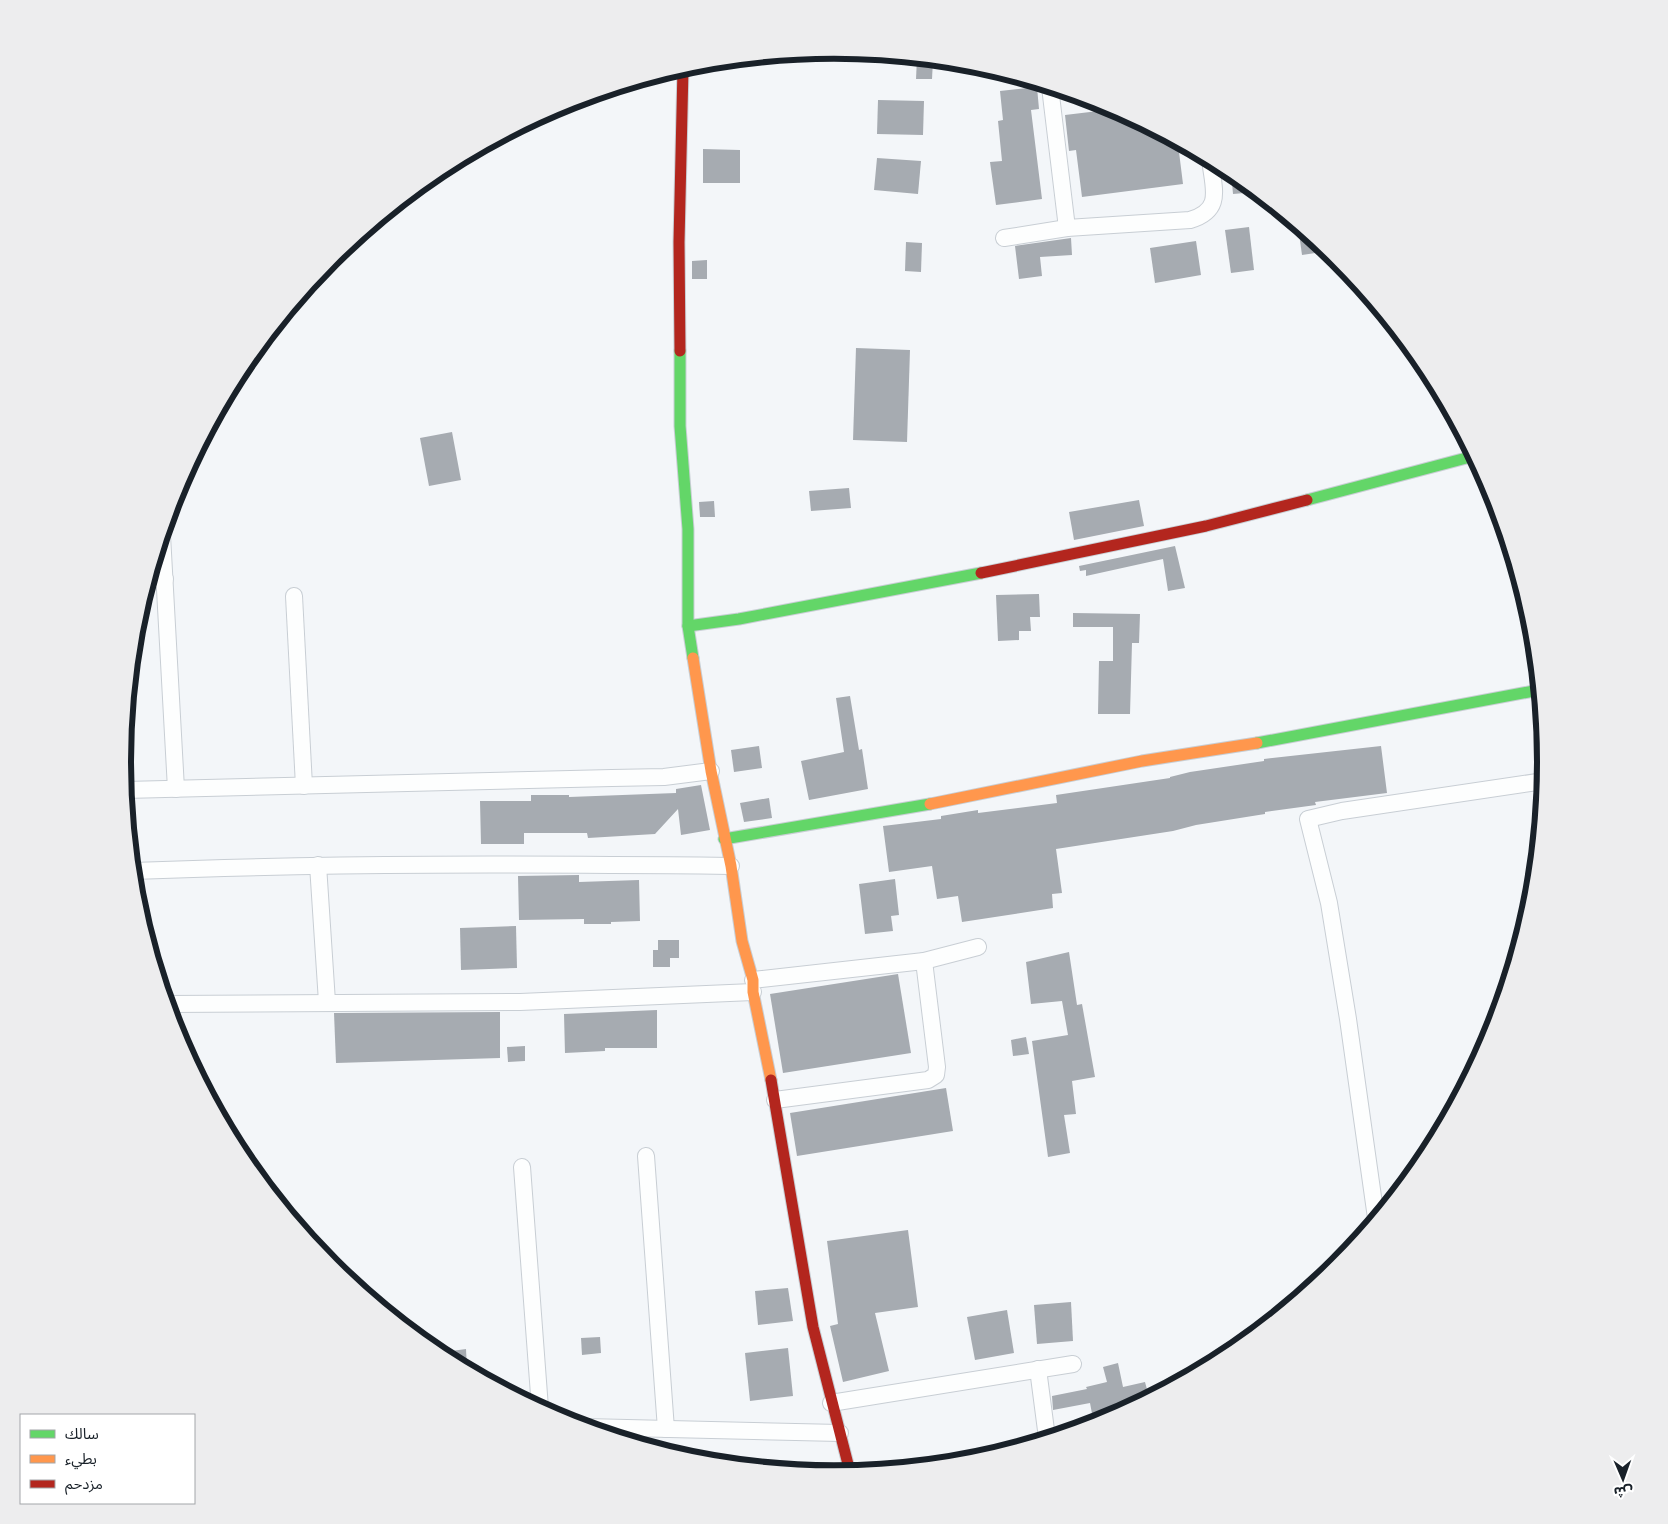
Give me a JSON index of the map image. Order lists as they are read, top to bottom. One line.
{"legend":["سالك","بطيء","مزدحم"],"north":"bottom"}
